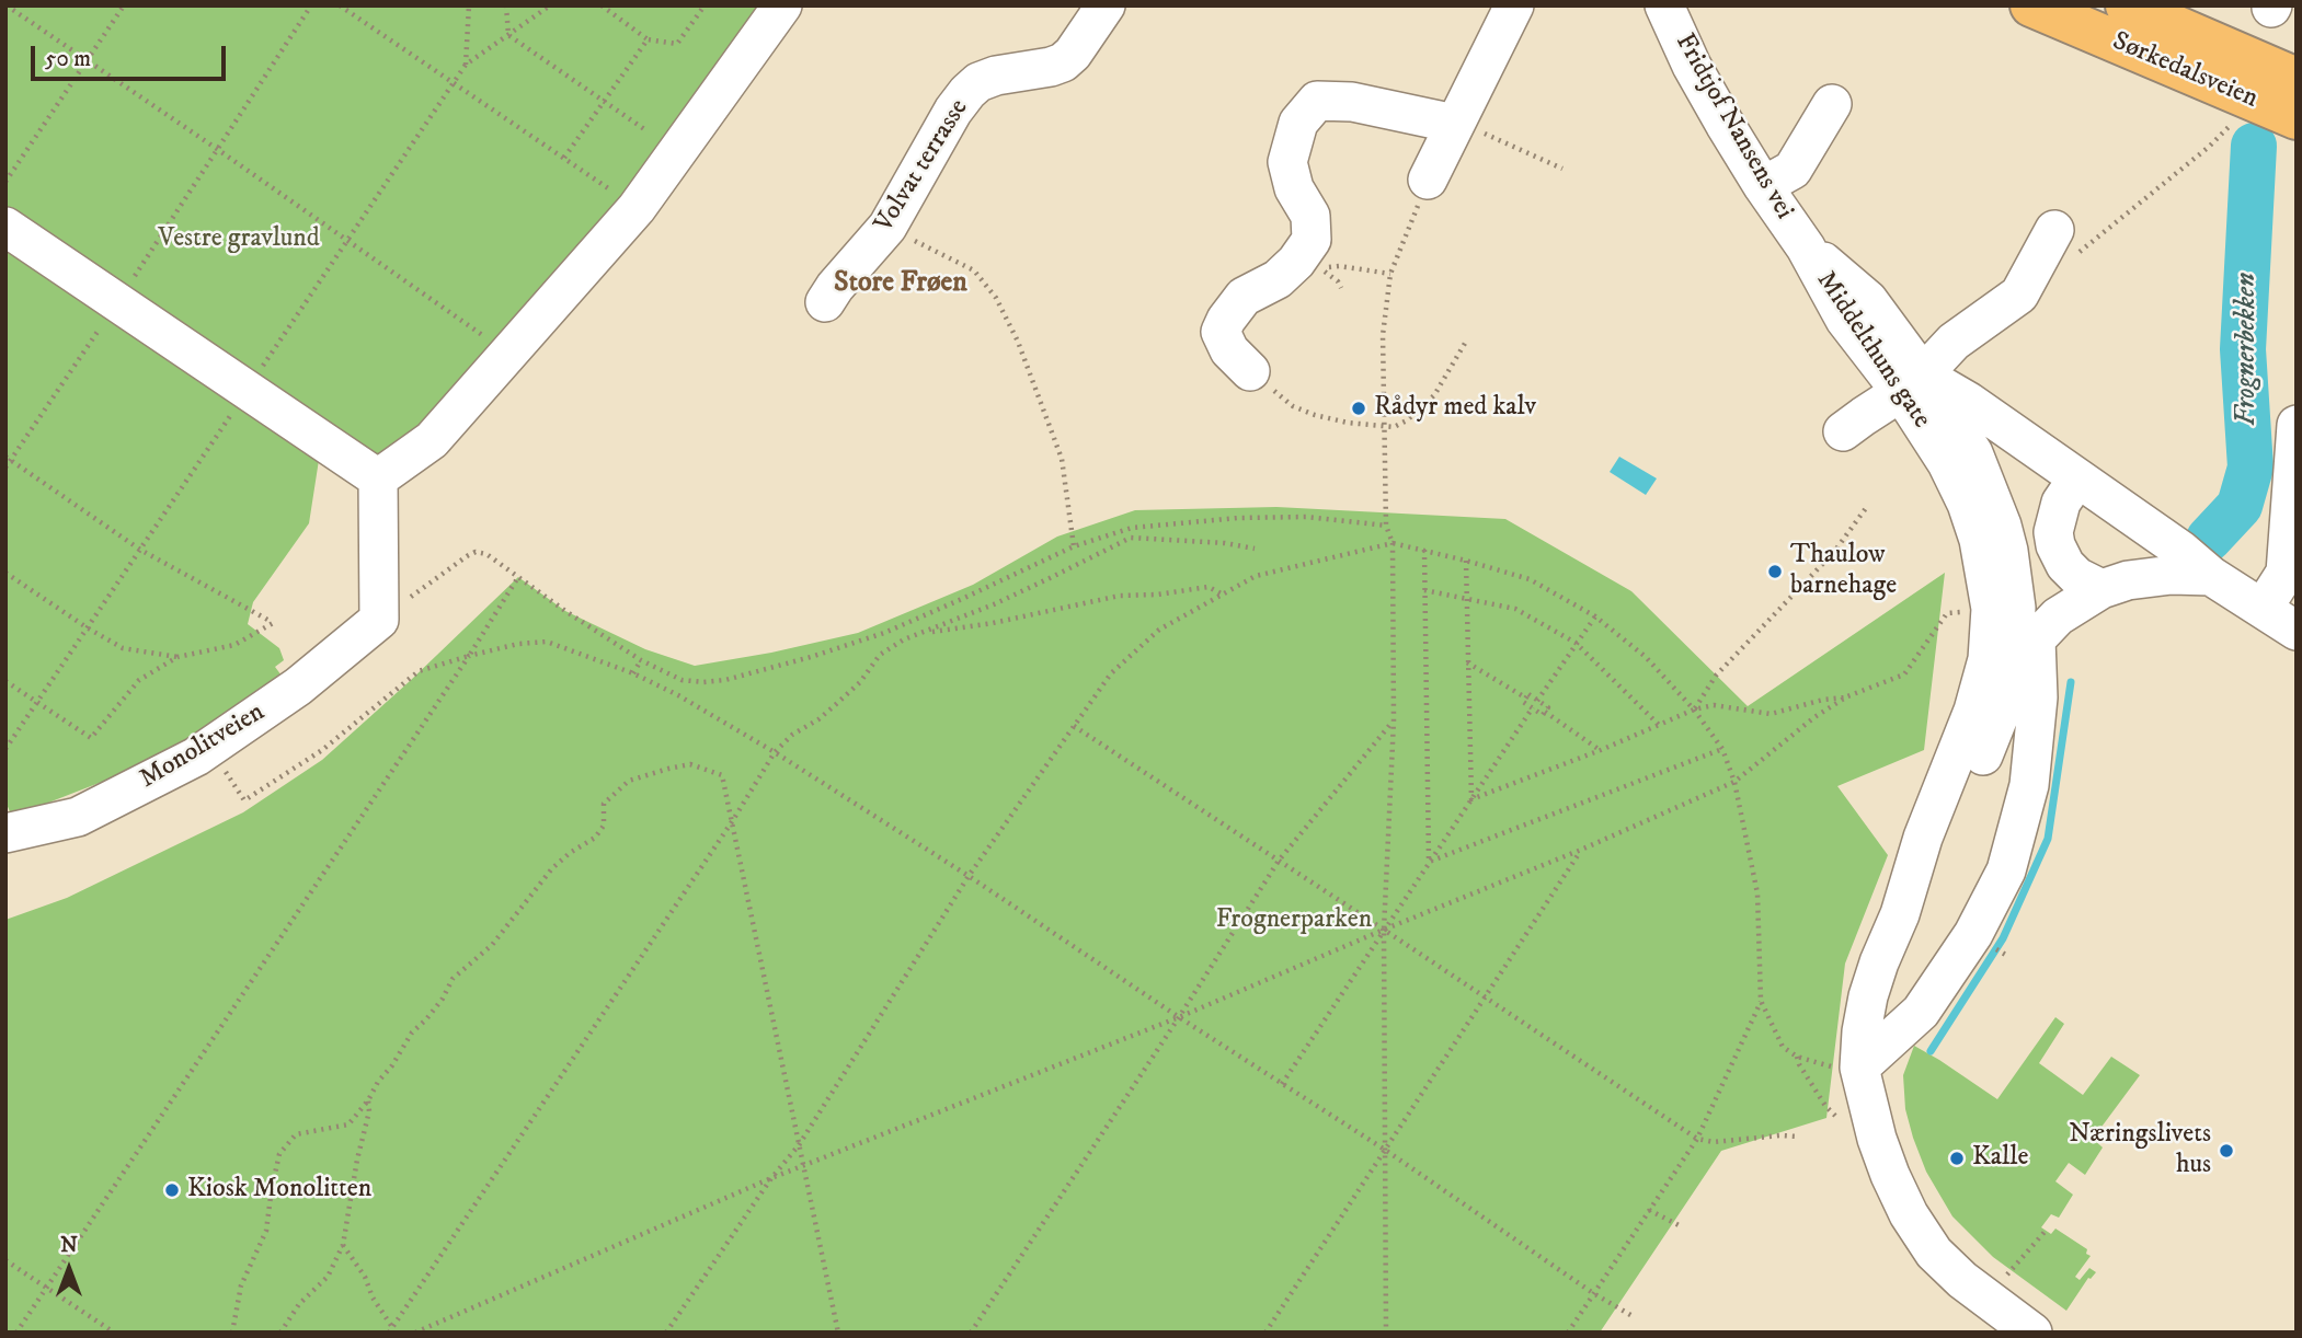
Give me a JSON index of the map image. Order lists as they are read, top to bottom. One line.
{"streets":{"main road":["Sørkedalsveien"],"street":["Fridtjof Nansens vei","Volvat terrasse","Middelthuns gate","Monolitveien"]},"crossings":[["Fridtjof Nansens vei","Middelthuns gate"]],"districts":["Store Frøen"],"water":["Frognerbekken"],"parks":["Vestre gravlund","Frognerparken"],"places":["Rådyr med kalv","Thaulow barnehage","Næringslivets hus","Kalle","Kiosk Monolitten"],"scale_bar":"50 m","north":"top"}
